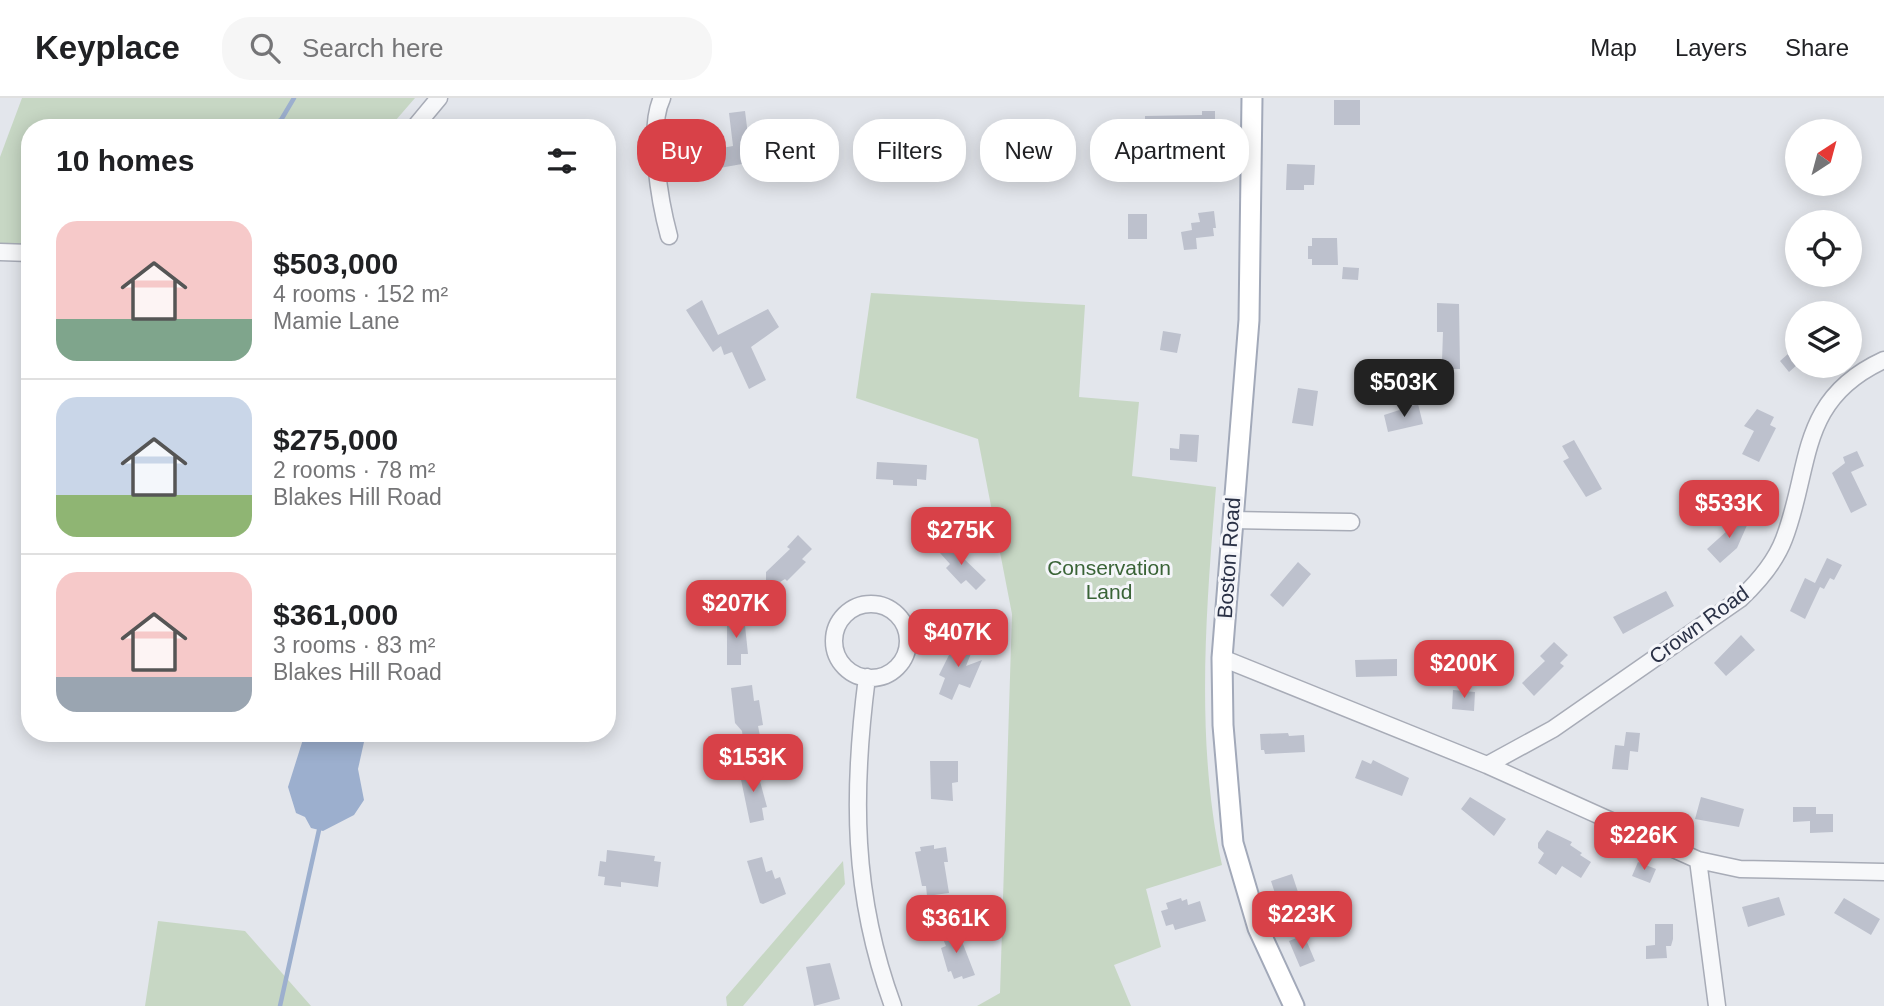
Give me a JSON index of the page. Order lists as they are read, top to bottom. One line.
{"streets":{"main road":["Boston Road"],"street":["Crown Road"]},"parks":["Conservation Land"],"north":"top right","page":{"header":"Keyplace","search":"Search here","nav":["Map","Layers","Share"],"chip":["Buy","Rent","Filters","New","Apartment"],"heading":"10 homes","list":[{"name":"$503,000","note":"4 rooms · 152 m² · Mamie Lane"},{"name":"$275,000","note":"2 rooms · 78 m² · Blakes Hill Road"},{"name":"$361,000","note":"3 rooms · 83 m² · Blakes Hill Road"}],"price":["$503K","$533K","$275K","$207K","$407K","$200K","$153K","$226K","$223K","$361K"]}}
